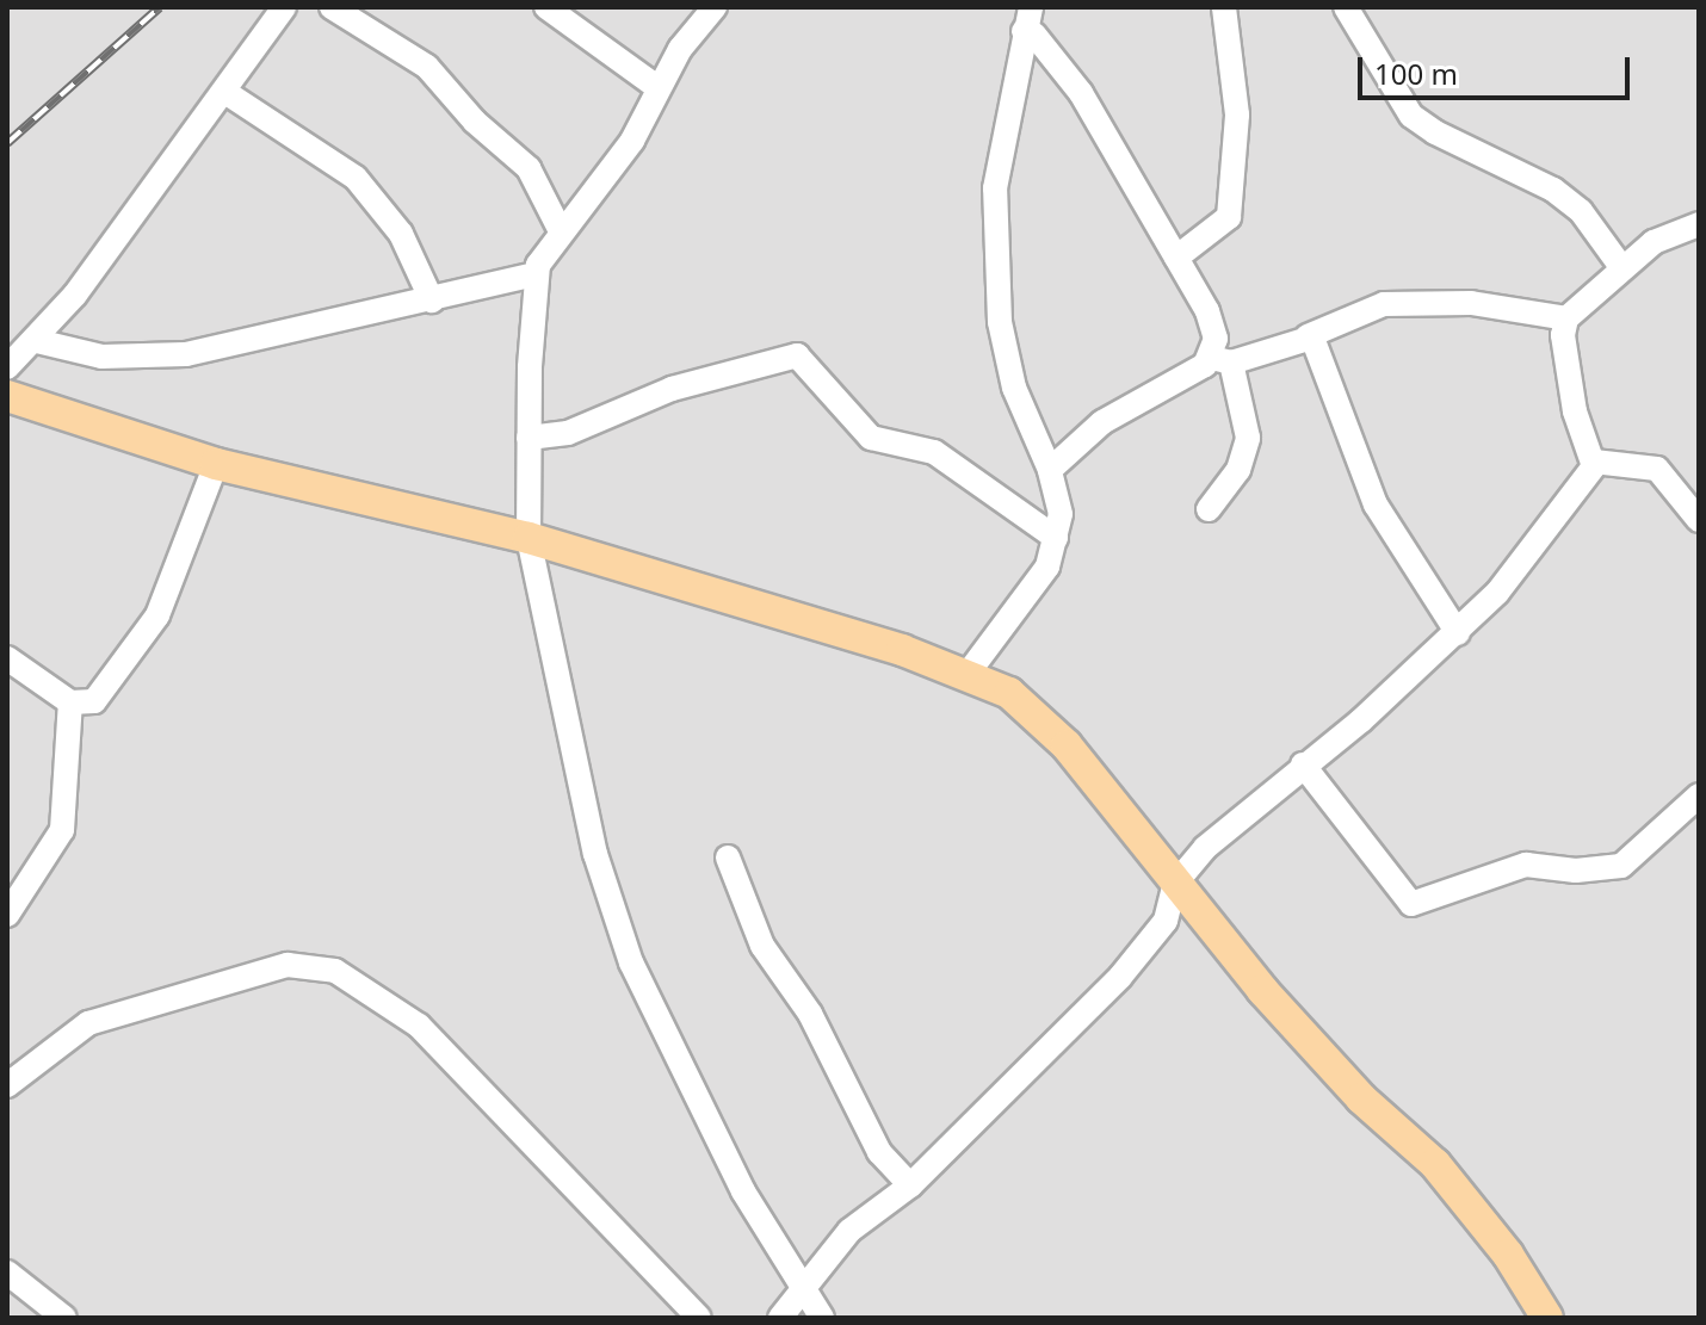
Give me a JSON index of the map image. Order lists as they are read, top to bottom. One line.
{"scale_bar":"100 m"}
